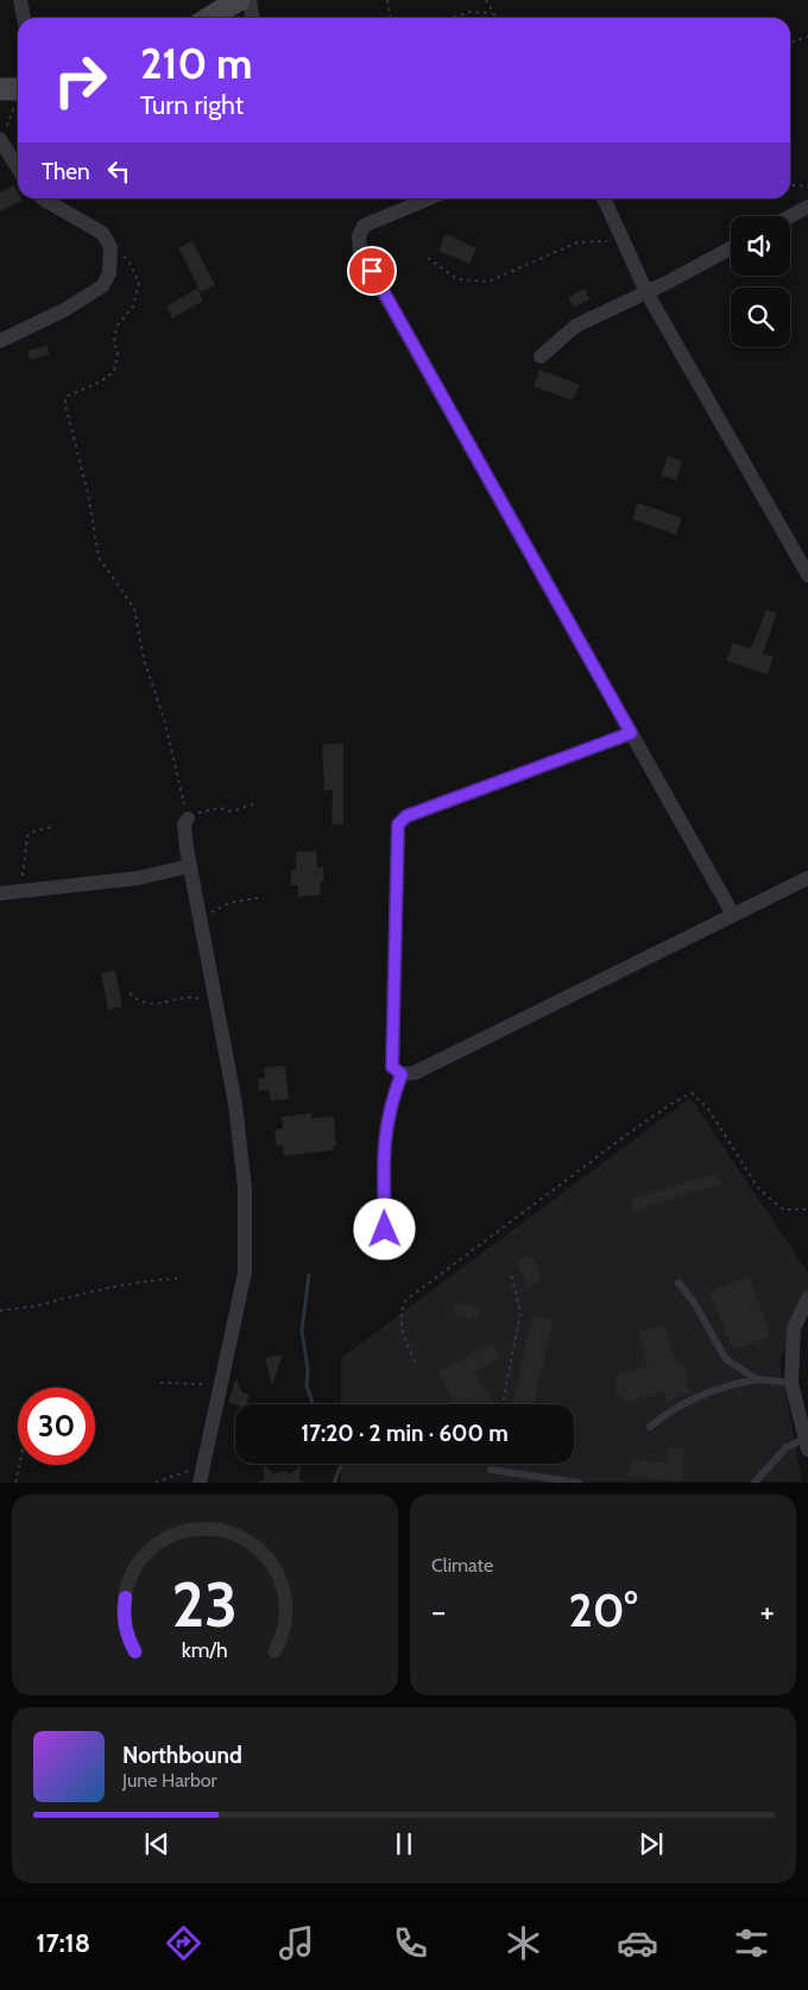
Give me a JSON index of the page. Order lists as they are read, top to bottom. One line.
{"page":{"turn":["210 m","Turn right"],"then":"Then","limit":"30","trip":"17:20 · 2 min · 600 m","tile":"Climate","heat":["−","20°","+"],"song":["Northbound","June Harbor"],"tabs":"17:18","gauge":["23","km/h"]}}
